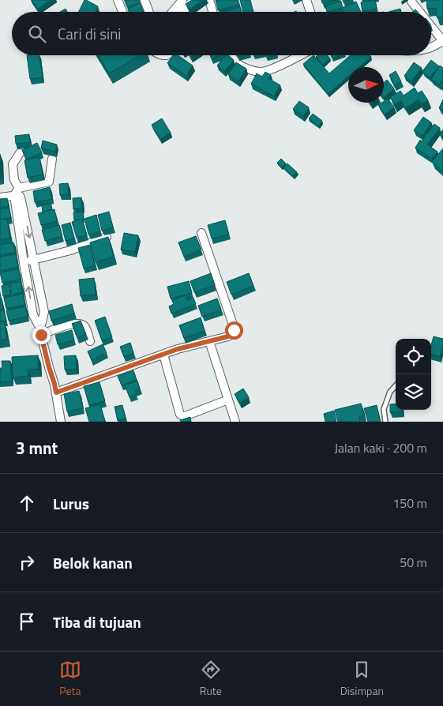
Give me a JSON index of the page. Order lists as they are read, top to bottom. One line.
{"north":"right","page":{"search":"Cari di sini","heading":["3 mnt","Jalan kaki · 200 m"],"list":[["Lurus","150 m"],["Belok kanan","50 m"],"Tiba di tujuan"],"nav":["Peta","Rute","Disimpan"]}}
